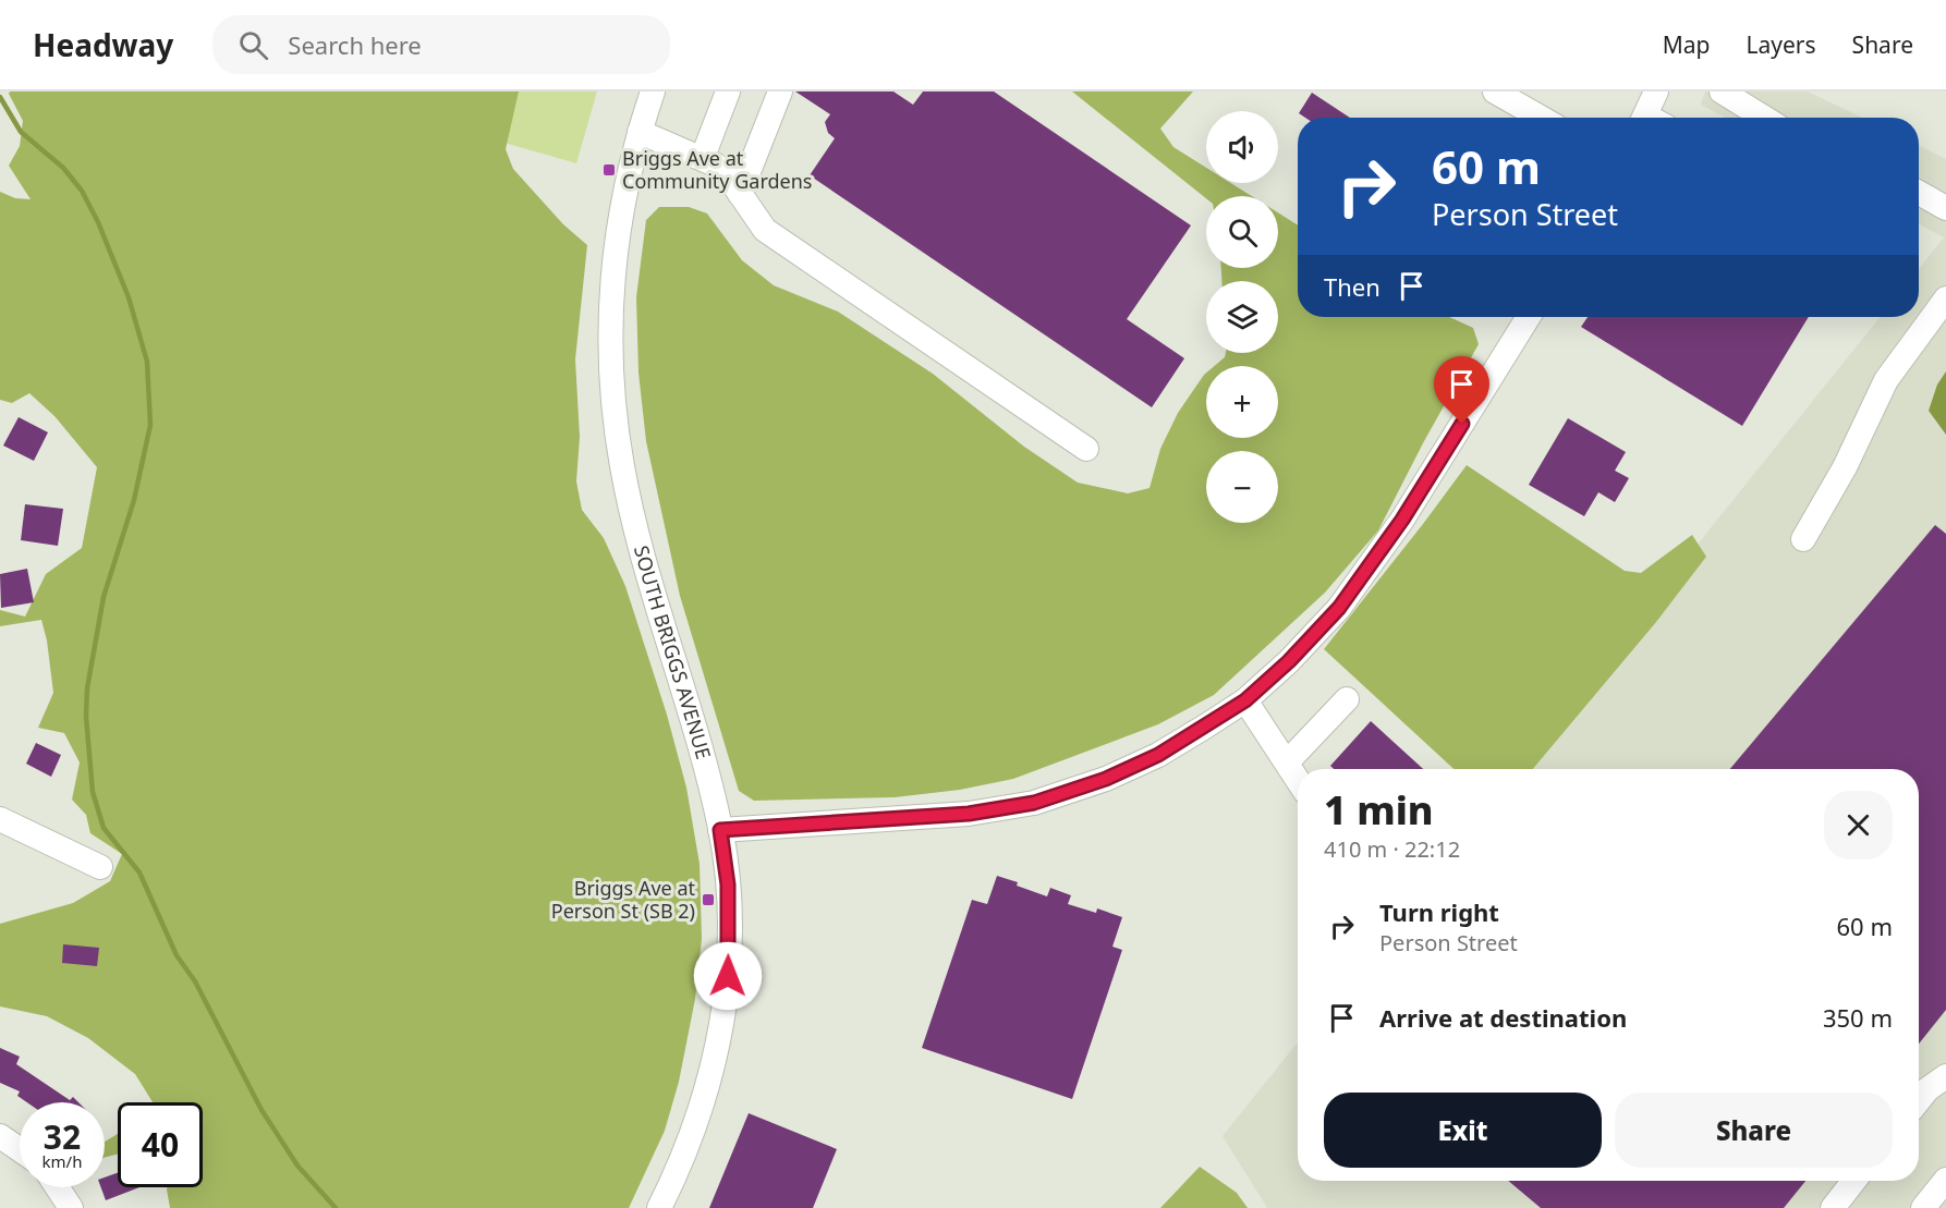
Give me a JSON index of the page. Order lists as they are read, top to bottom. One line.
{"streets":{"street":["SOUTH BRIGGS AVENUE"]},"places":{"transit":["Briggs Ave at Community Gardens","Briggs Ave at Person St (SB 2)"]},"page":{"header":"Headway","search":"Search here","nav":["Map","Layers","Share"],"map_buttons":["+","−"],"turn":["60 m","Person Street"],"then":"Then","heading":["1 min","410 m · 22:12"],"list":[{"name":"Turn right","note":"Person Street","value":"60 m"},{"name":"Arrive at destination","value":"350 m"}],"buttons":["Exit","Share"],"speed":"32 km/h","limit":"40"}}
